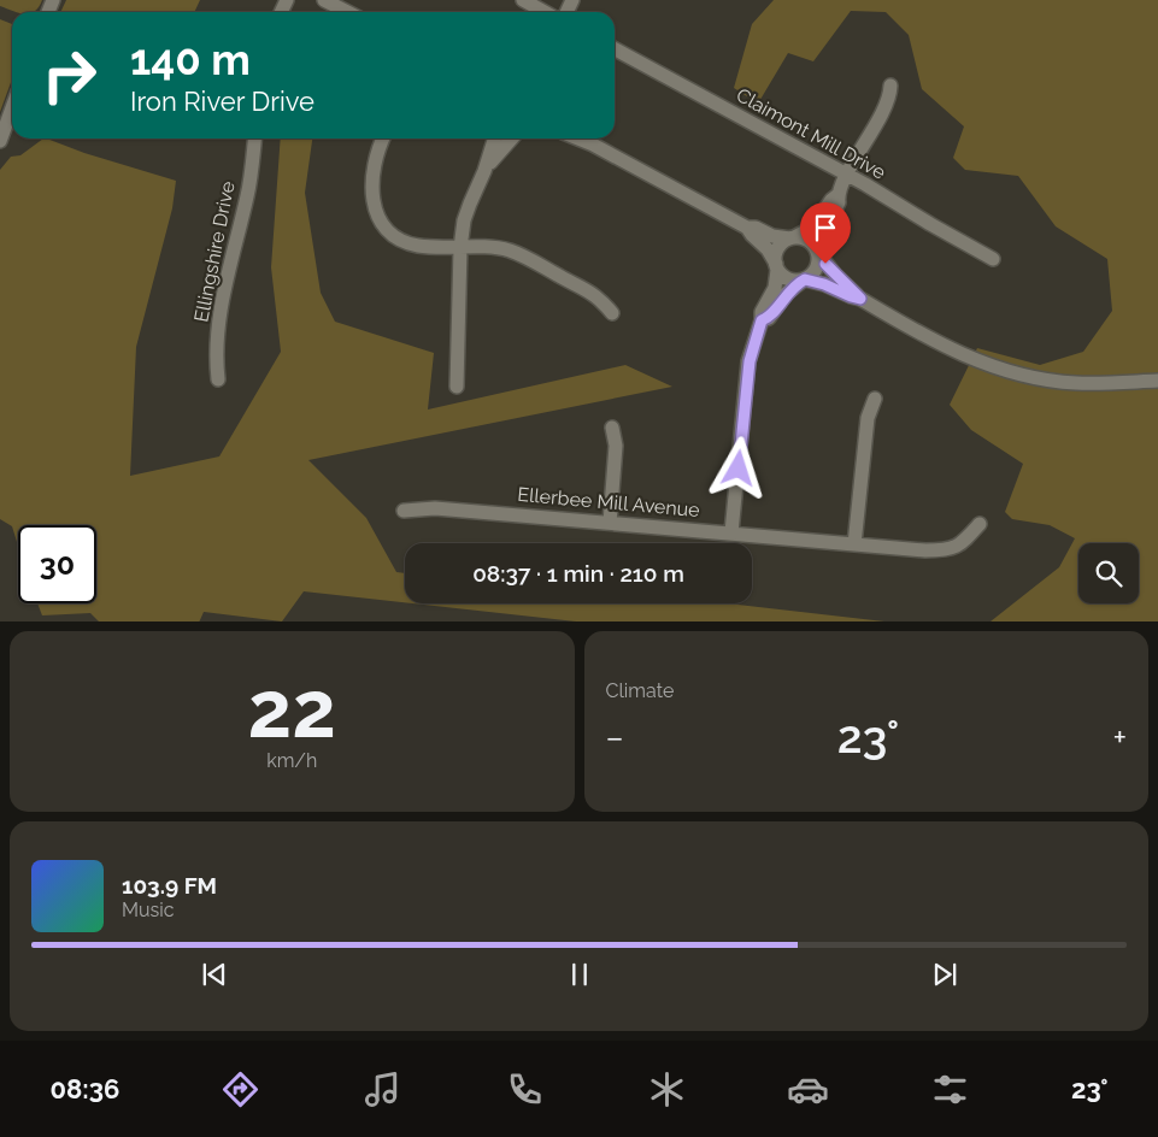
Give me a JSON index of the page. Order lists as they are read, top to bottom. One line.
{"streets":{"street":["Claimont Mill Drive","Ellingshire Drive","Ellerbee Mill Avenue"]},"page":{"turn":["140 m","Iron River Drive"],"limit":"30","trip":"08:37 · 1 min · 210 m","tile":[["22","km/h"],"Climate"],"heat":["−","23°","+"],"song":["103.9 FM","Music"],"tabs":["08:36","23°"]}}
